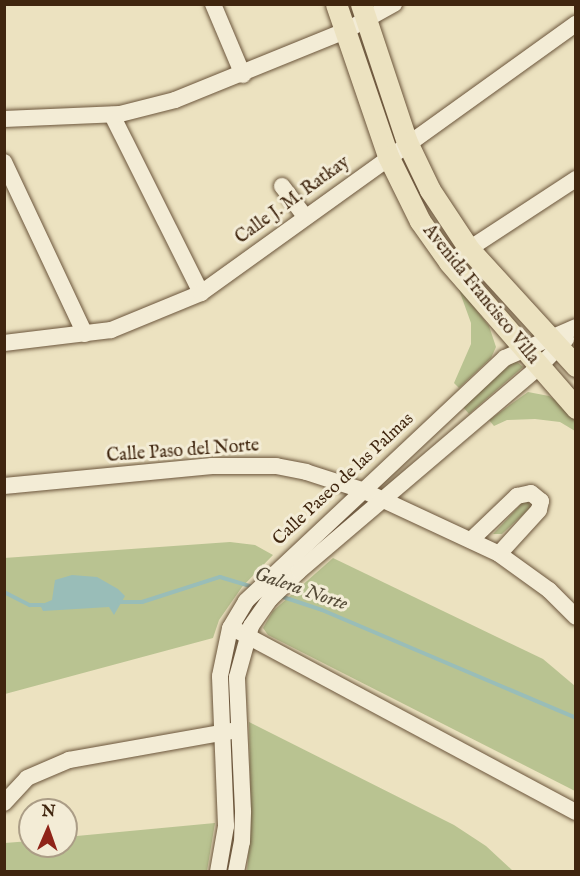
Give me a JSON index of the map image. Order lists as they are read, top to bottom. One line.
{"streets":{"main road":["Avenida Francisco Villa"],"street":["Calle J. M. Ratkay","Calle Paso del Norte","Calle Paseo de las Palmas"]},"crossings":[["Calle J. M. Ratkay","Avenida Francisco Villa"],["Avenida Francisco Villa","Calle Paseo de las Palmas"],["Calle Paso del Norte","Calle Paseo de las Palmas"]],"water":["Galera Norte"],"north":"top"}
